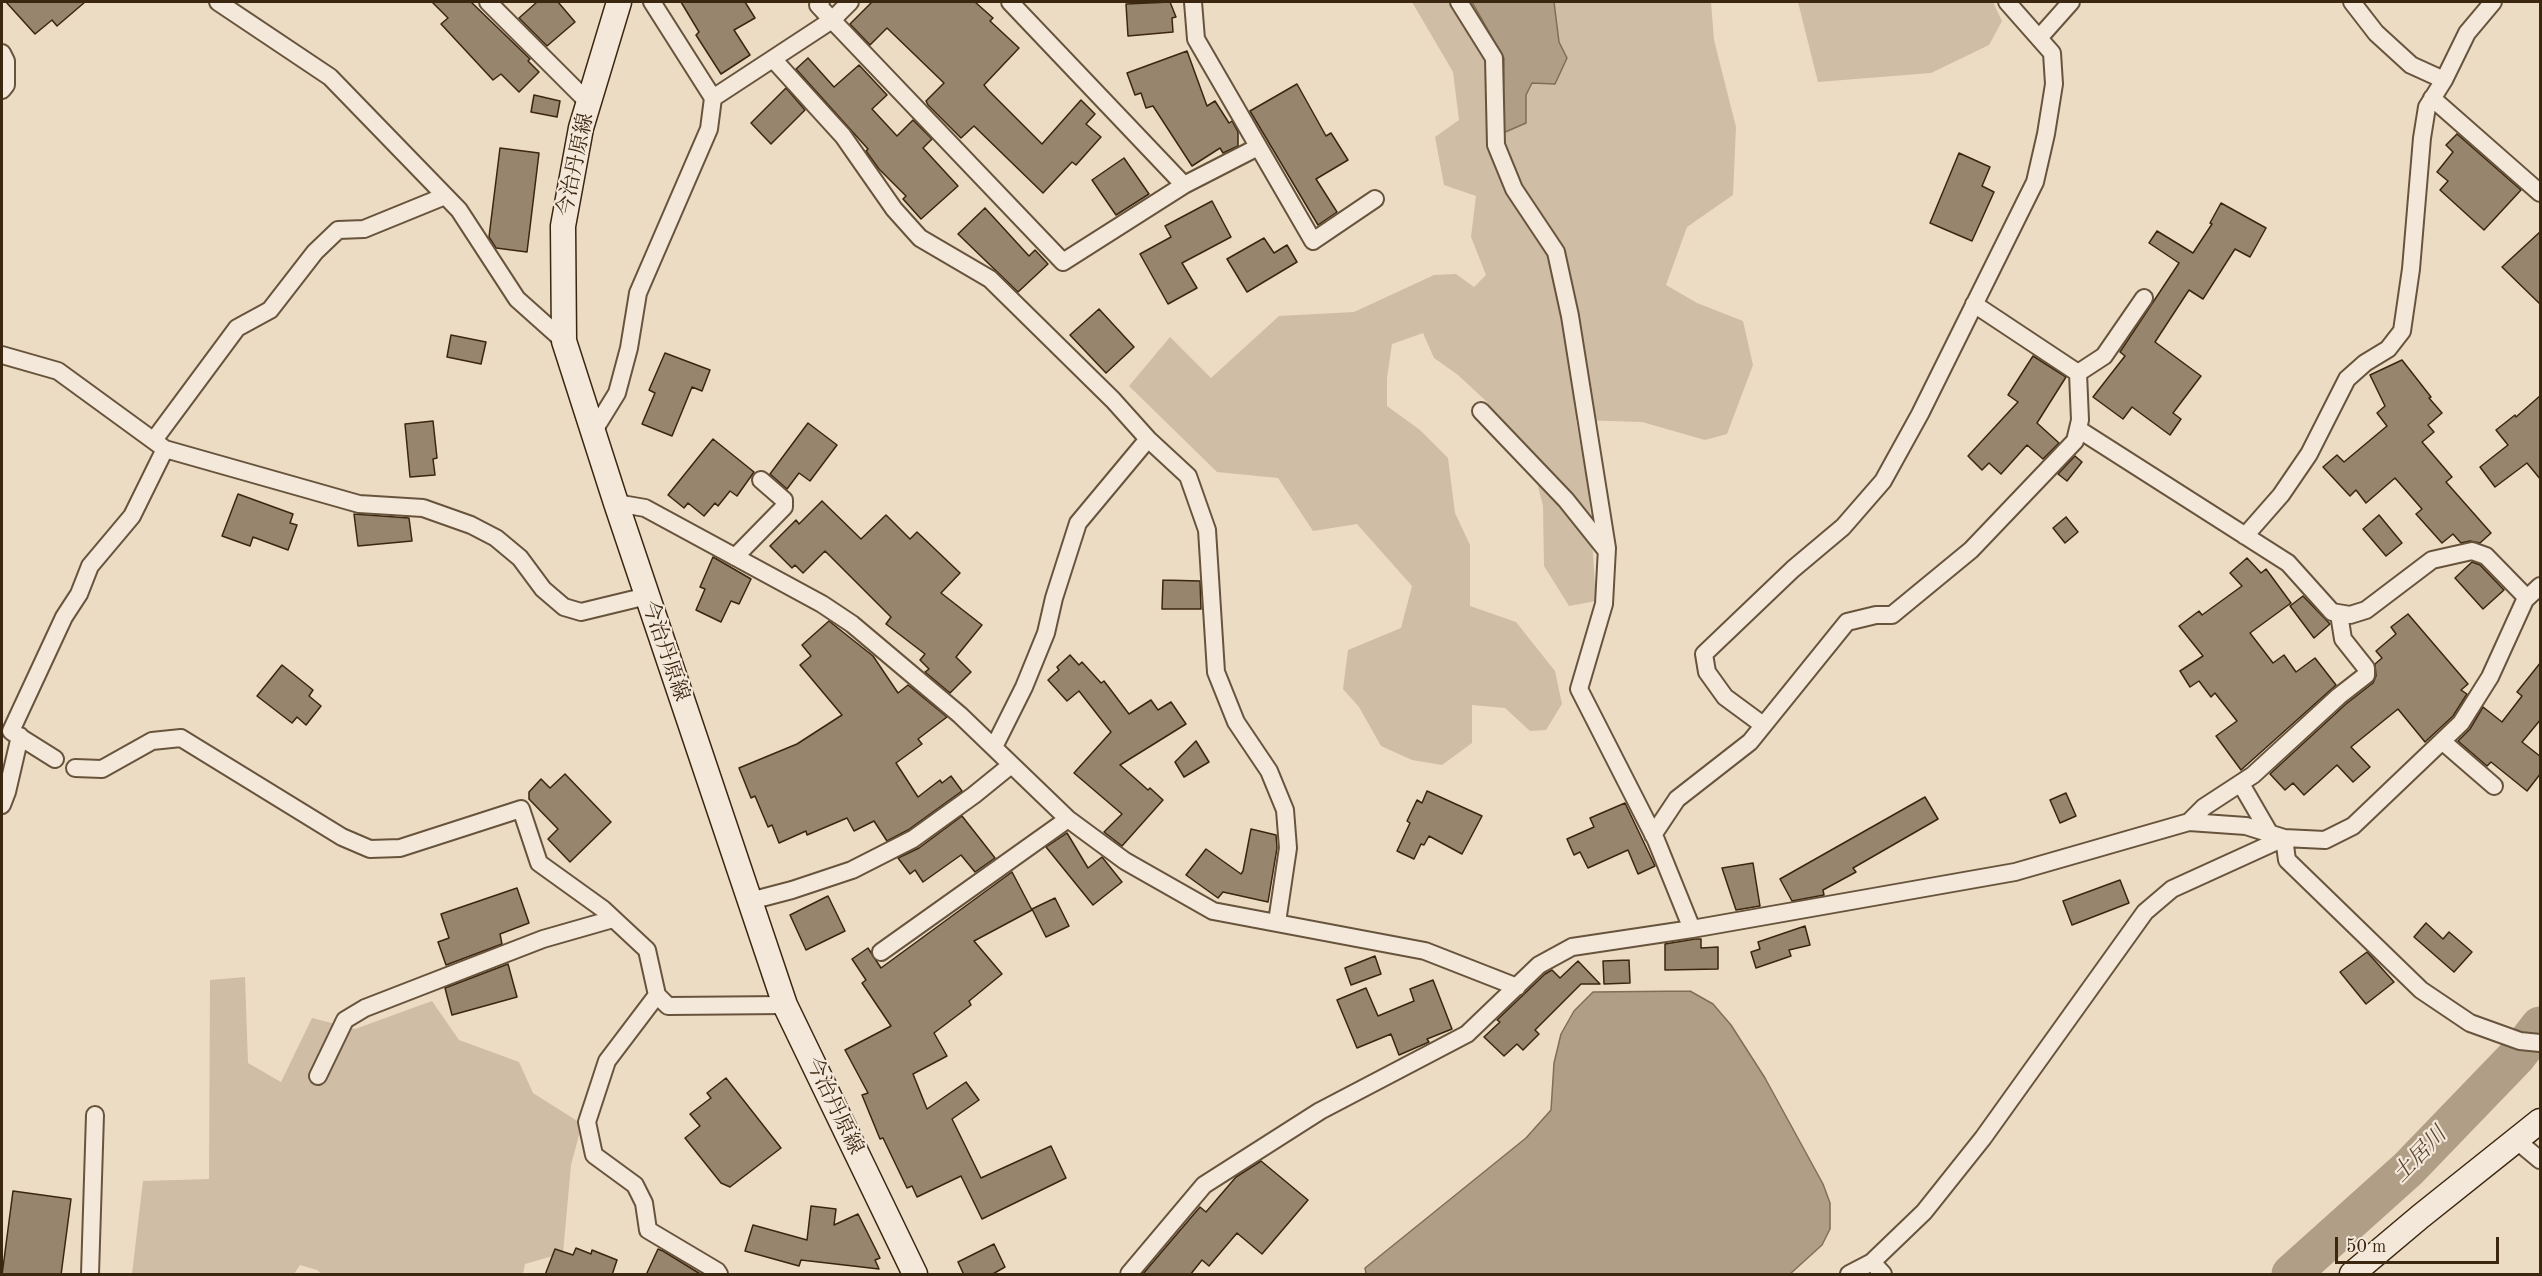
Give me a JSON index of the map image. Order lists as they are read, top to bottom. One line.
{"streets":{"main road":["今治丹原線"]},"water":["土居川"],"scale_bar":"50 m"}
